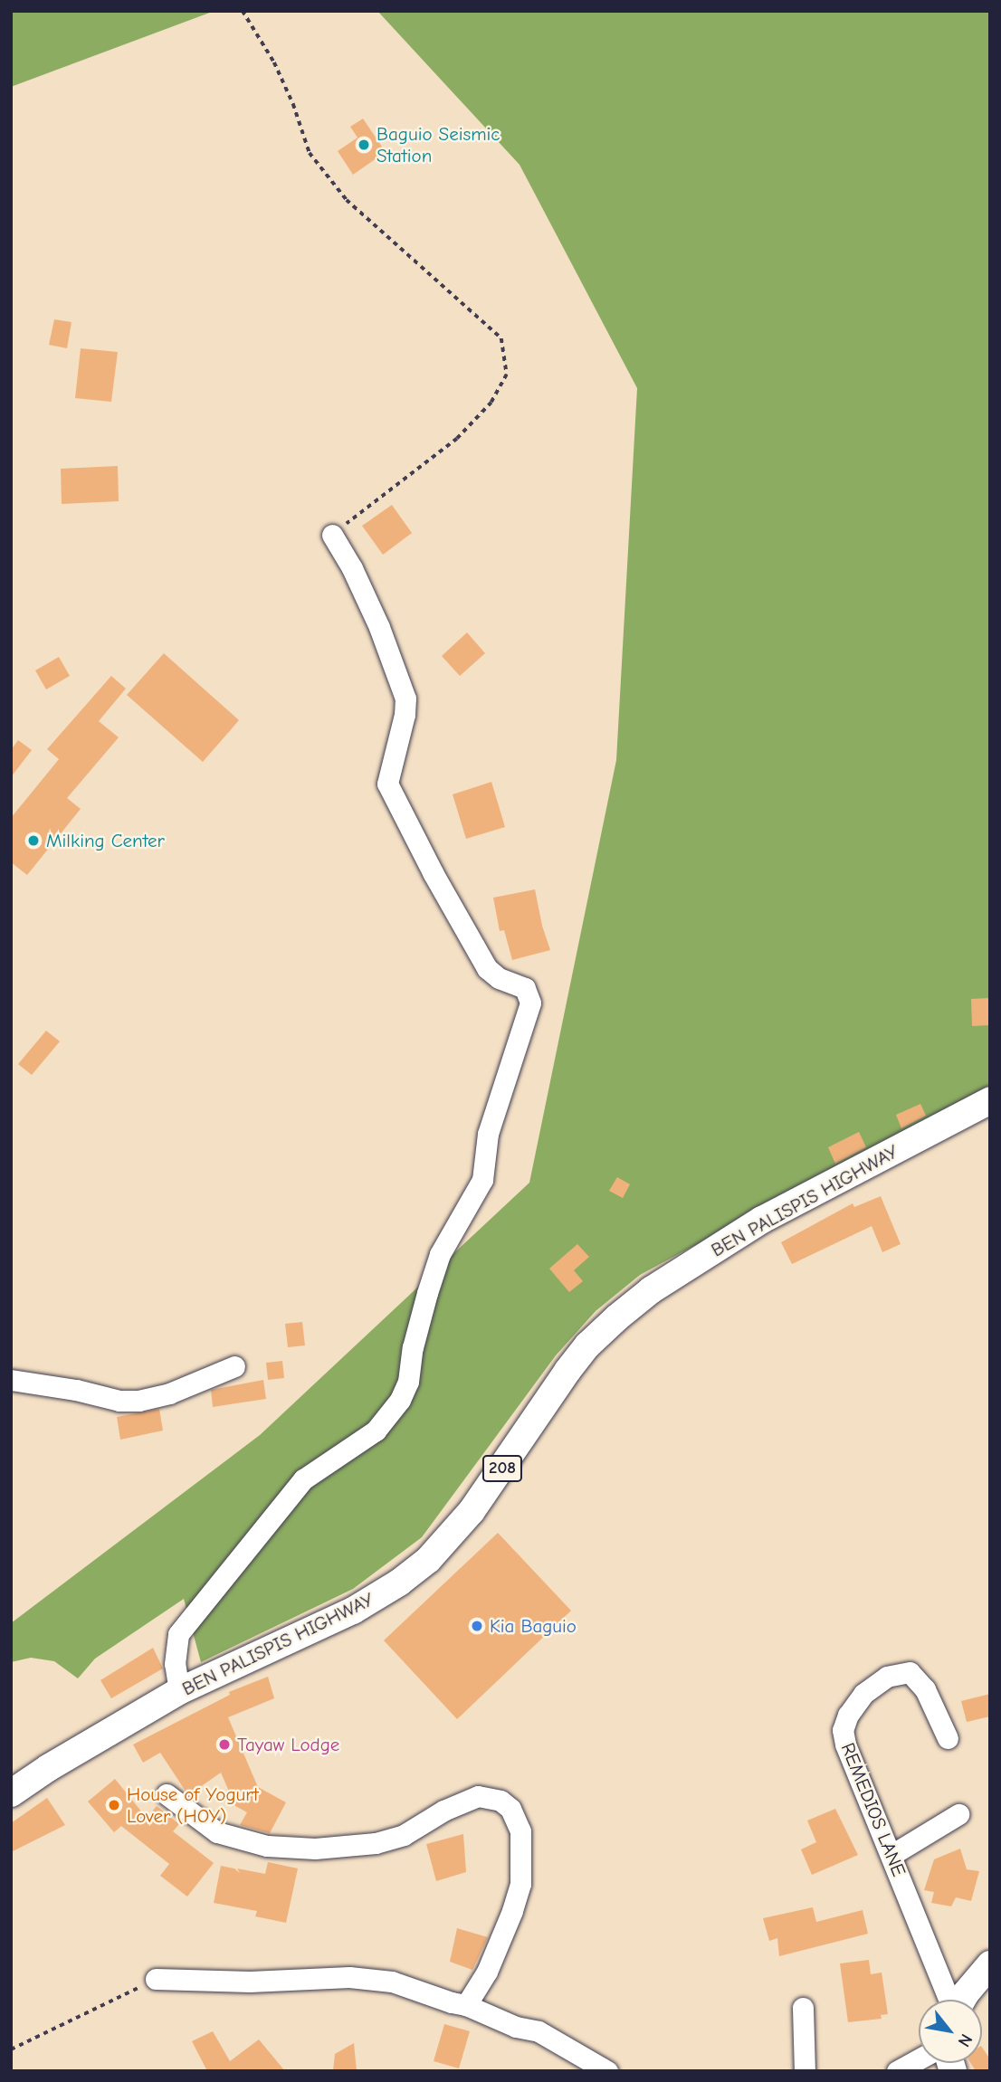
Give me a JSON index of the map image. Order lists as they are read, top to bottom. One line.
{"streets":{"main road":["BEN PALISPIS HIGHWAY","208"],"street":["REMEDIOS LANE"]},"places":["Baguio Seismic Station","Milking Center","Kia Baguio","Tayaw Lodge","House of Yogurt Lover (HOY)"],"north":"bottom right"}
